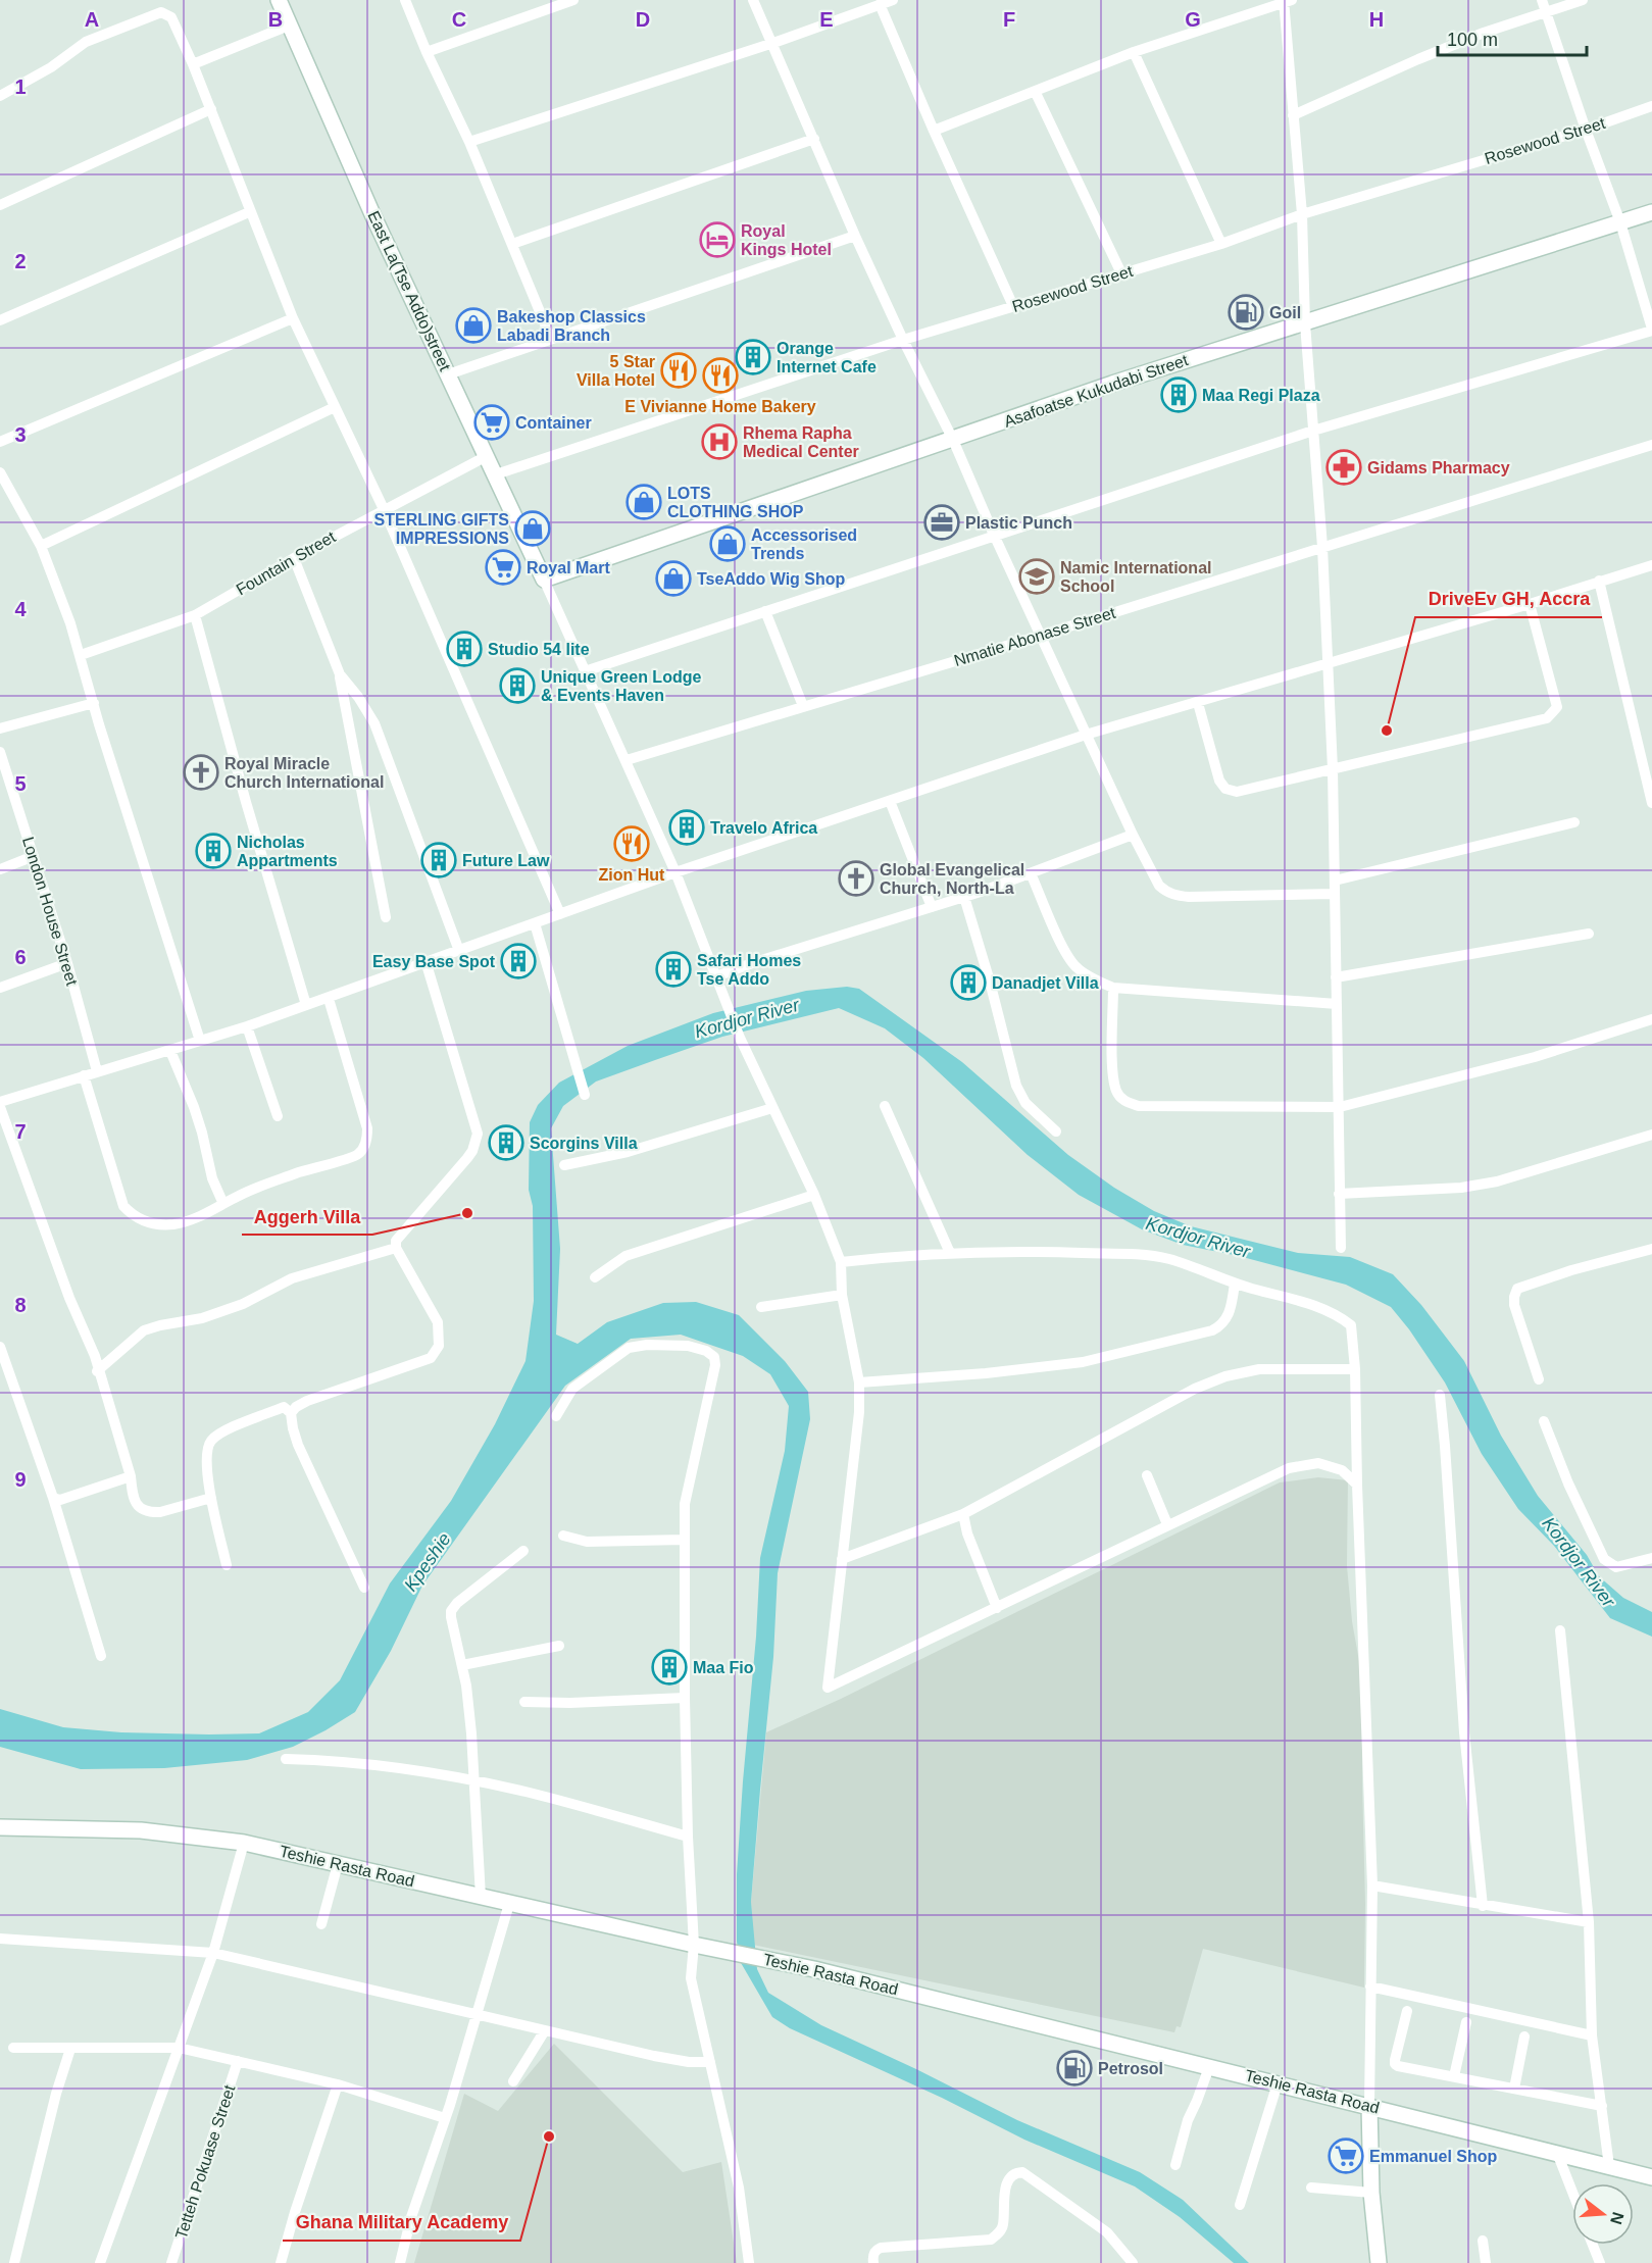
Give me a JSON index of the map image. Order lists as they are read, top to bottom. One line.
{"streets":{"street":["Rosewood Street","East La(Tse Addo)street","Asafoatse Kukudabi Street","Fountain Street","Nmatie Abonase Street","London House Street","Teshie Rasta Road","Tetteh Pokuase Street"]},"crossings":[["Rosewood Street","East La(Tse Addo)street"],["East La(Tse Addo)street","Asafoatse Kukudabi Street"],["East La(Tse Addo)street","Fountain Street"]],"water":["Kordjor River","Kpeshie"],"places":{"hotel":["Royal Kings Hotel"],"fuel station":["Goil","Petrosol"],"shop":["Bakeshop Classics Labadi Branch","LOTS CLOTHING SHOP","STERLING GIFTS IMPRESSIONS","Accessorised Trends","TseAddo Wig Shop"],"building":["Orange Internet Cafe","Maa Regi Plaza","Studio 54 lite","Unique Green Lodge & Events Haven","Travelo Africa","Nicholas Appartments","Future Law","Easy Base Spot","Safari Homes Tse Addo","Danadjet Villa","Scorgins Villa","Maa Fio"],"restaurant":["5 Star Villa Hotel","E Vivianne Home Bakery","Zion Hut"],"supermarket":["Container","Royal Mart","Emmanuel Shop"],"hospital":["Rhema Rapha Medical Center"],"pharmacy":["Gidams Pharmacy"],"office":["Plastic Punch"],"school or university":["Namic International School"],"other":["DriveEv GH, Accra","Aggerh Villa","Ghana Military Academy"],"church":["Royal Miracle Church International","Global Evangelical Church, North-La"]},"scale_bar":"100 m","north":"right","grid":{"columns":["A","B","C","D","E","F","G","H"],"rows":["1","2","3","4","5","6","7","8","9"]}}
